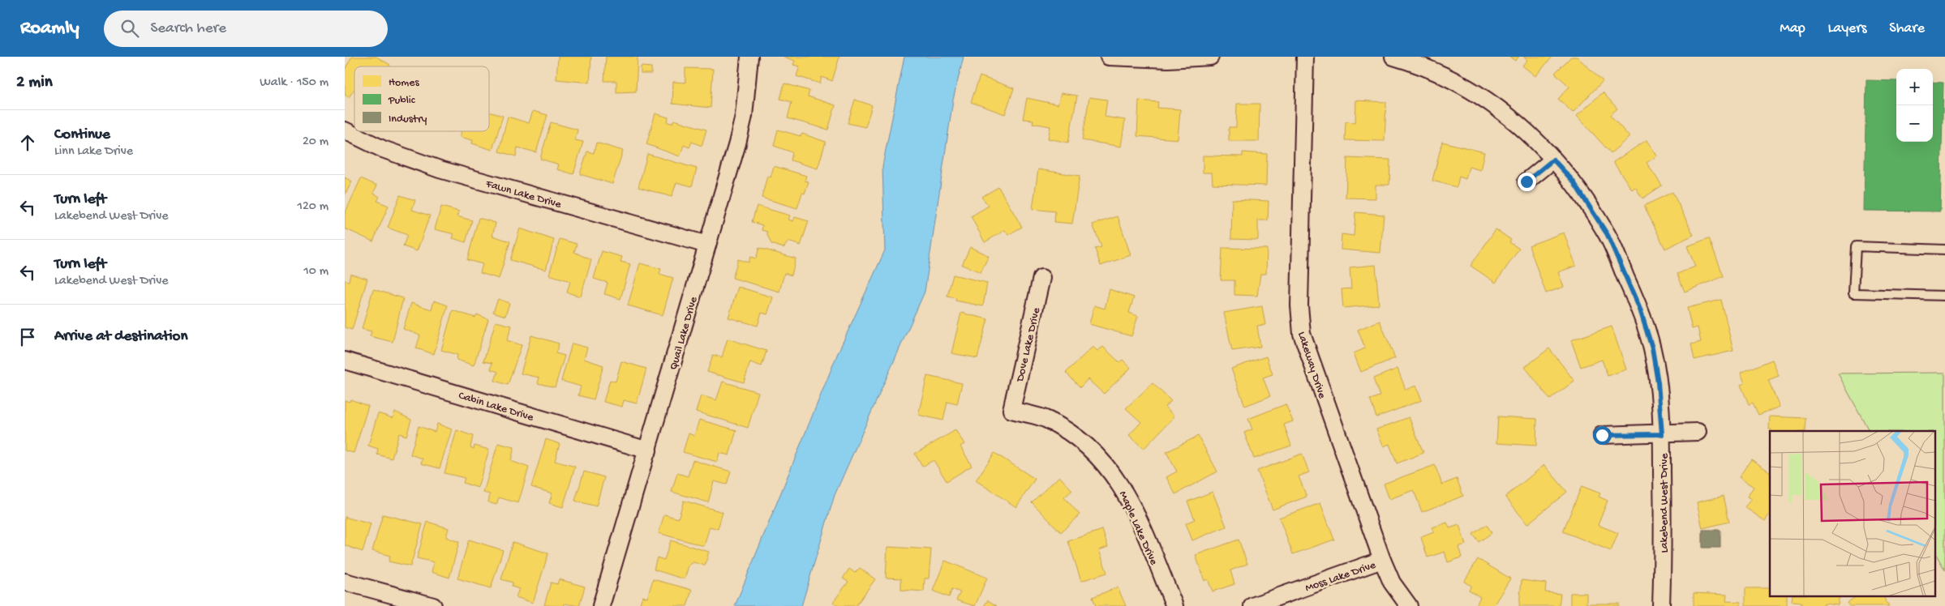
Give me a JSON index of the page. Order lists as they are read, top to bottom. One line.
{"streets":{"street":["Fawn Lake Drive","Quail Lake Drive","Dove Lake Drive","Lakeway Drive","Cabin Lake Drive","Lakebend West Drive","Maple Lake Drive","Moss Lake Drive"]},"crossings":[["Fawn Lake Drive","Quail Lake Drive"],["Quail Lake Drive","Cabin Lake Drive"],["Dove Lake Drive","Maple Lake Drive"],["Lakeway Drive","Moss Lake Drive"]],"legend":["Homes","Public","Industry"],"page":{"header":"Roamly","search":"Search here","nav":["Map","Layers","Share"],"heading":["2 min","Walk · 150 m"],"map_buttons":["+","−"],"list":[["Continue","Linn Lake Drive","20 m"],["Turn left","Lakebend West Drive","120 m"],["Turn left","Lakebend West Drive","10 m"],"Arrive at destination"]}}
